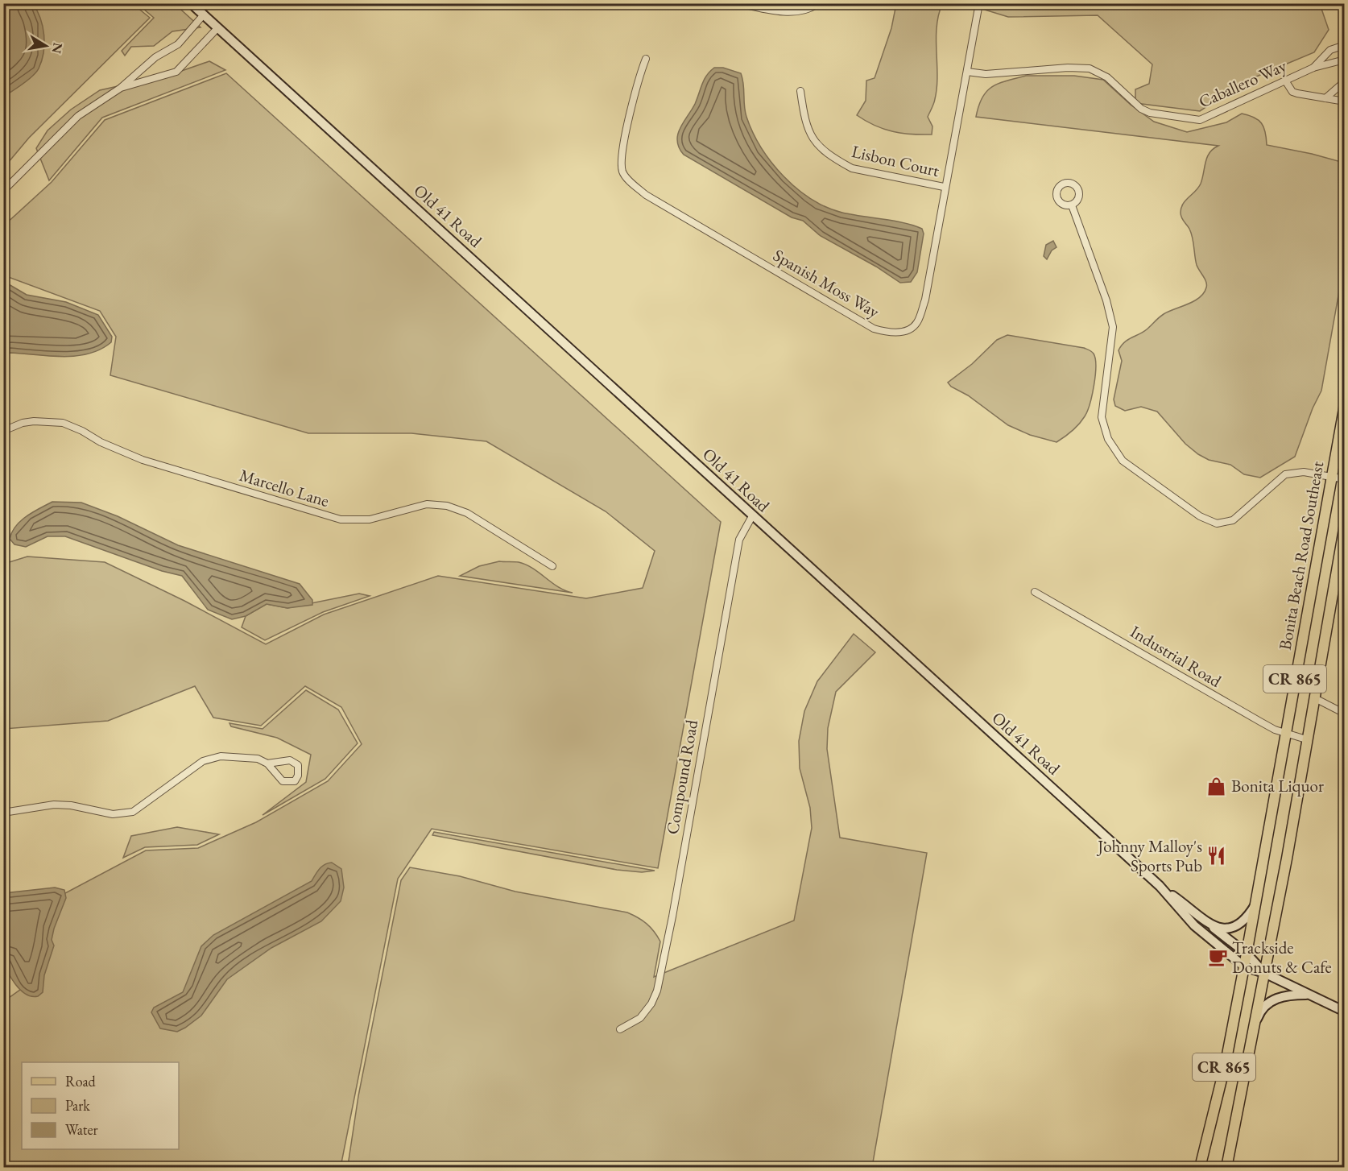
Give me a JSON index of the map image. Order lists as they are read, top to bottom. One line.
{"streets":{"main road":["Bonita Beach Road Southeast","CR 865"],"street":["Caballero Way","Lisbon Court","Old 41 Road","Spanish Moss Way","Marcello Lane","Industrial Road","Compound Road"]},"crossings":[["Caballero Way","Spanish Moss Way"],["Lisbon Court","Spanish Moss Way"],["Old 41 Road","Bonita Beach Road Southeast"],["Old 41 Road","CR 865"],["Old 41 Road","Compound Road"],["Bonita Beach Road Southeast","Industrial Road"],["Industrial Road","CR 865"]],"places":{"shop":["Bonita Liquor"],"restaurant":["Johnny Malloy's Sports Pub"],"cafe":["Trackside Donuts & Cafe"]},"legend":["Road","Park","Water"],"north":"right"}
